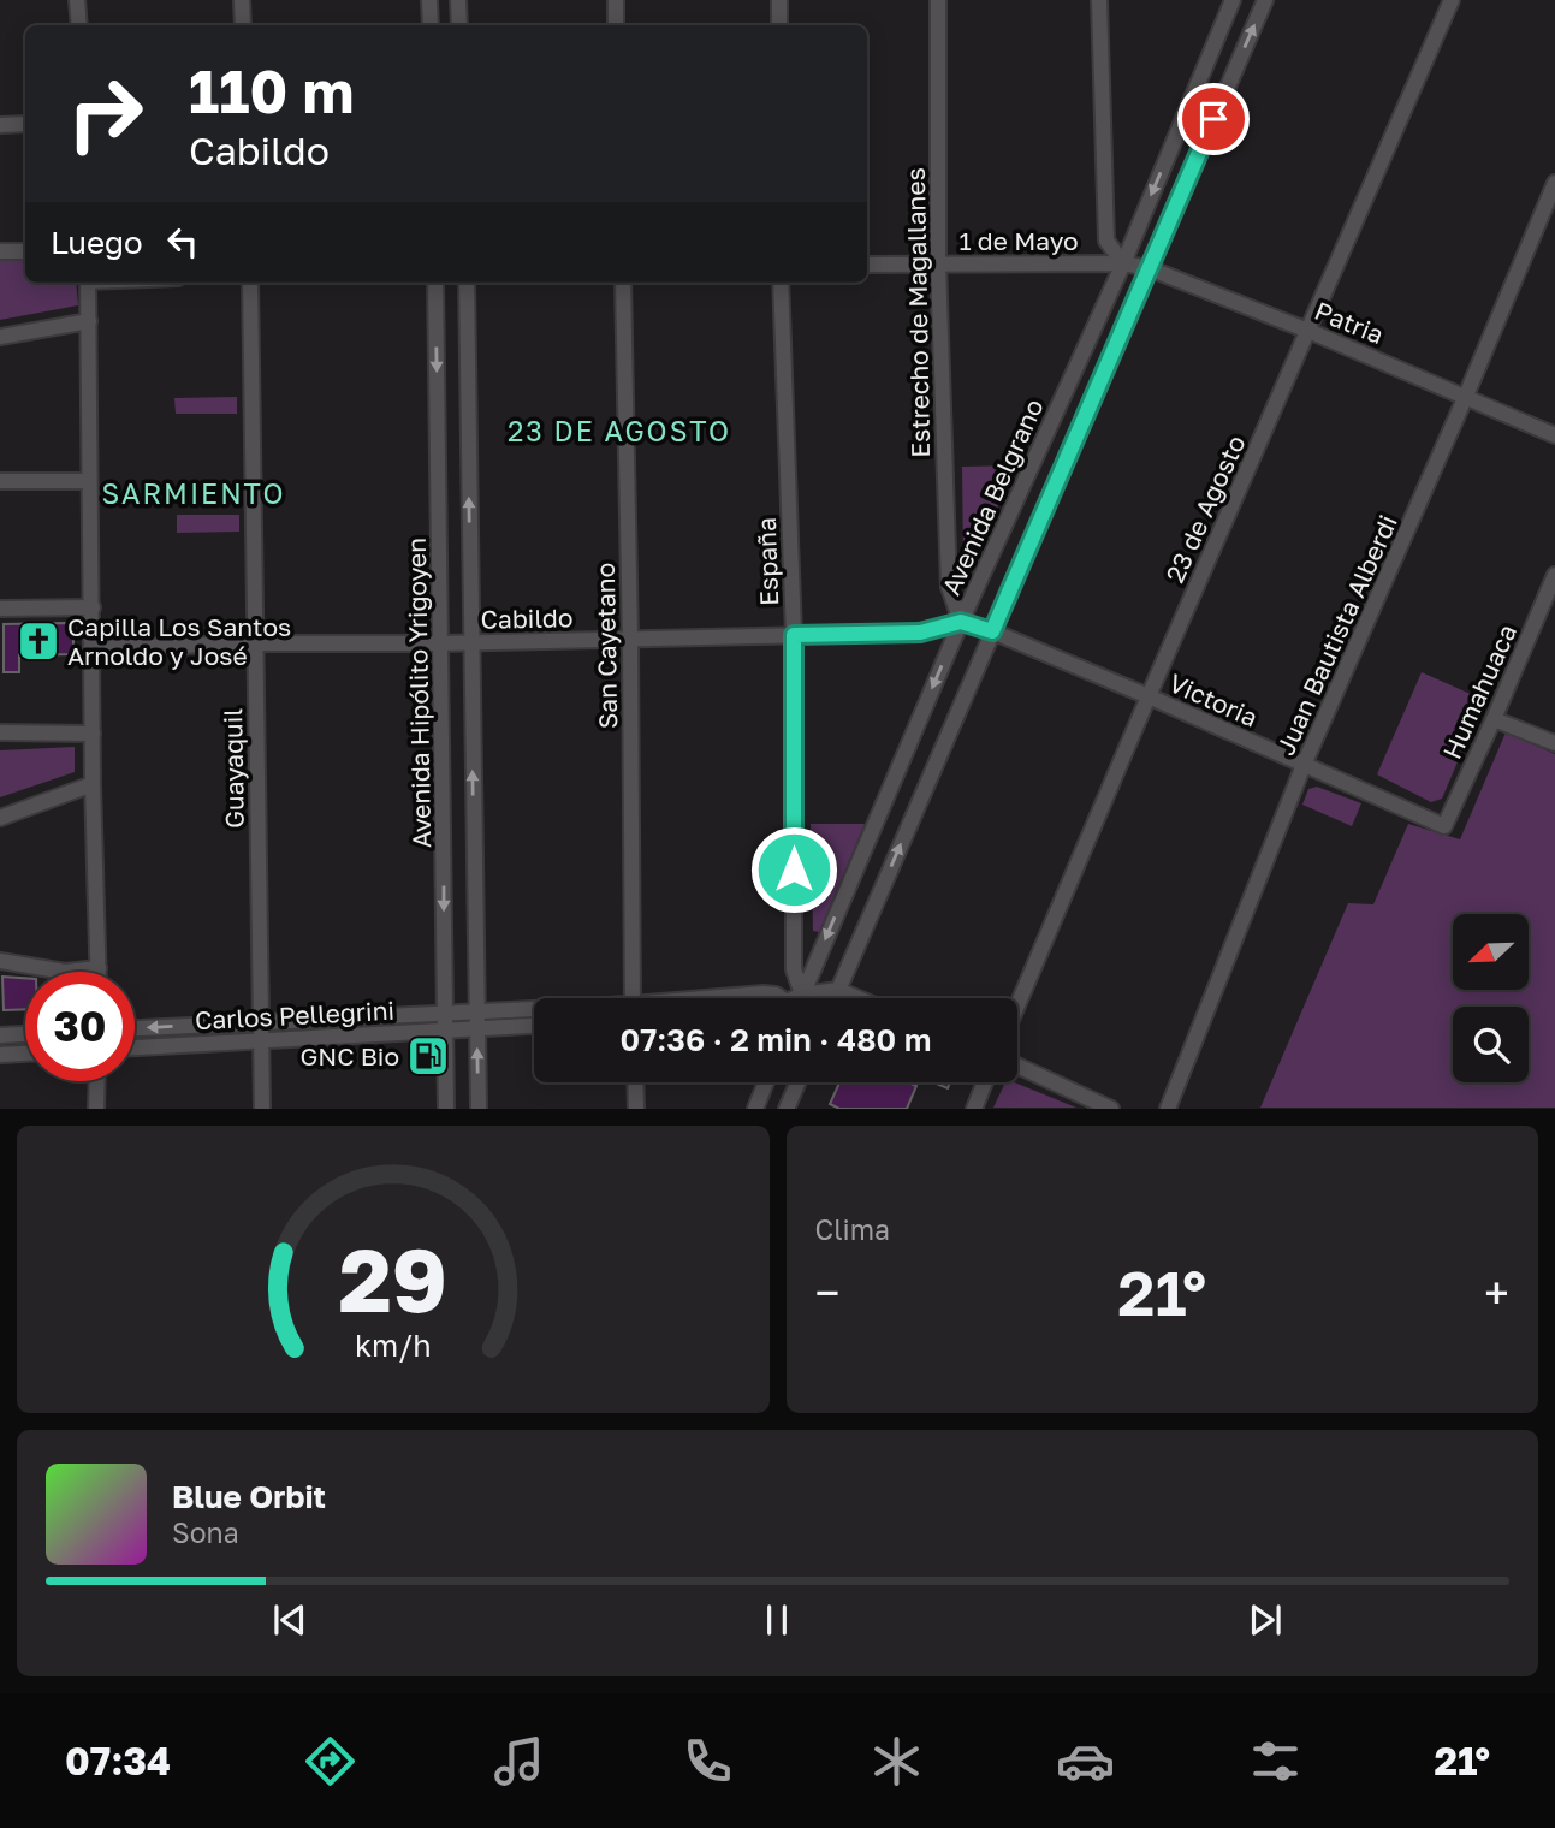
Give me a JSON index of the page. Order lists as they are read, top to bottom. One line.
{"streets":{"street":["1 de Mayo","Estrecho de Magallanes","Patria","Avenida Belgrano","23 de Agosto","España","Cabildo","Juan Bautista Alberdi","San Cayetano","Humahuaca","Avenida Hipólito Yrigoyen","Victoria","Guayaquil","Carlos Pellegrini"]},"crossings":[["1 de Mayo","Estrecho de Magallanes"],["1 de Mayo","Patria"],["1 de Mayo","Avenida Belgrano"],["Estrecho de Magallanes","Avenida Belgrano"],["Estrecho de Magallanes","Cabildo"],["Estrecho de Magallanes","Victoria"],["Patria","Avenida Belgrano"],["Patria","23 de Agosto"],["Patria","Juan Bautista Alberdi"],["Avenida Belgrano","España"],["Avenida Belgrano","Cabildo"],["Avenida Belgrano","Victoria"],["23 de Agosto","Victoria"],["España","Cabildo"],["Cabildo","San Cayetano"],["Cabildo","Avenida Hipólito Yrigoyen"],["Cabildo","Victoria"],["Cabildo","Guayaquil"],["Juan Bautista Alberdi","Victoria"],["Humahuaca","Victoria"],["Avenida Hipólito Yrigoyen","Carlos Pellegrini"],["Guayaquil","Carlos Pellegrini"]],"districts":["23 DE AGOSTO","SARMIENTO"],"places":{"church":["Capilla Los Santos Arnoldo y José"],"fuel station":["GNC Bio"]},"north":"bottom left","page":{"turn":["110 m","Cabildo"],"then":"Luego","limit":"30","trip":"07:36 · 2 min · 480 m","tile":"Clima","heat":["−","21°","+"],"song":["Blue Orbit","Sona"],"tabs":["07:34","21°"],"gauge":["29","km/h"]}}
